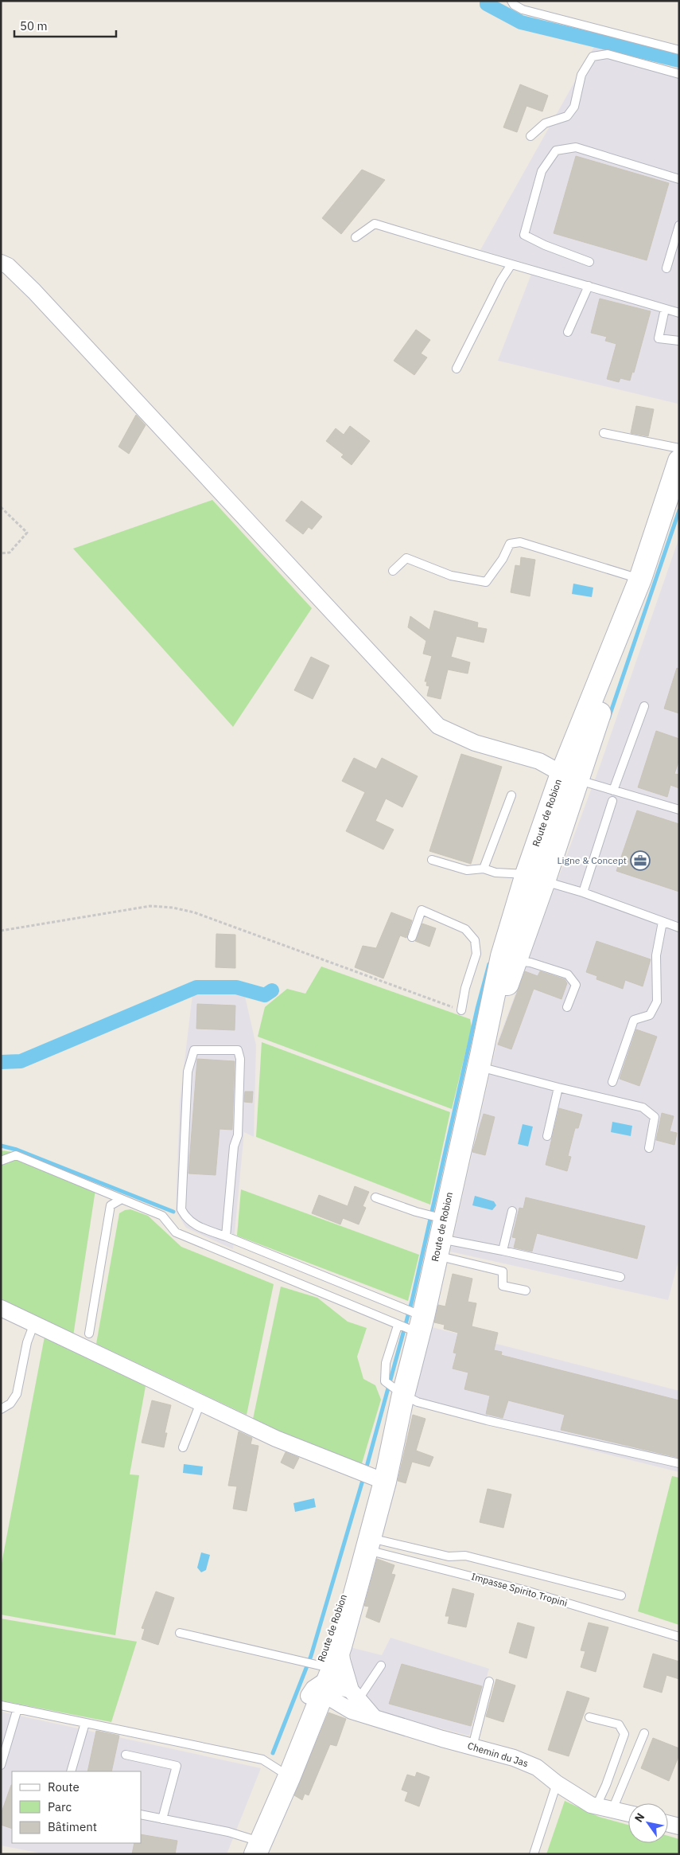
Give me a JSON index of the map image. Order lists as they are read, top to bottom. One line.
{"streets":{"main road":["Route de Robion"],"street":["Chemin du Jas"],"lane":["Impasse Spirito Tropini"]},"crossings":[["Route de Robion","Impasse Spirito Tropini"],["Route de Robion","Chemin du Jas"]],"places":{"office":["Ligne & Concept"]},"legend":["Route","Parc","Bâtiment"],"scale_bar":"50 m","north":"top left"}
